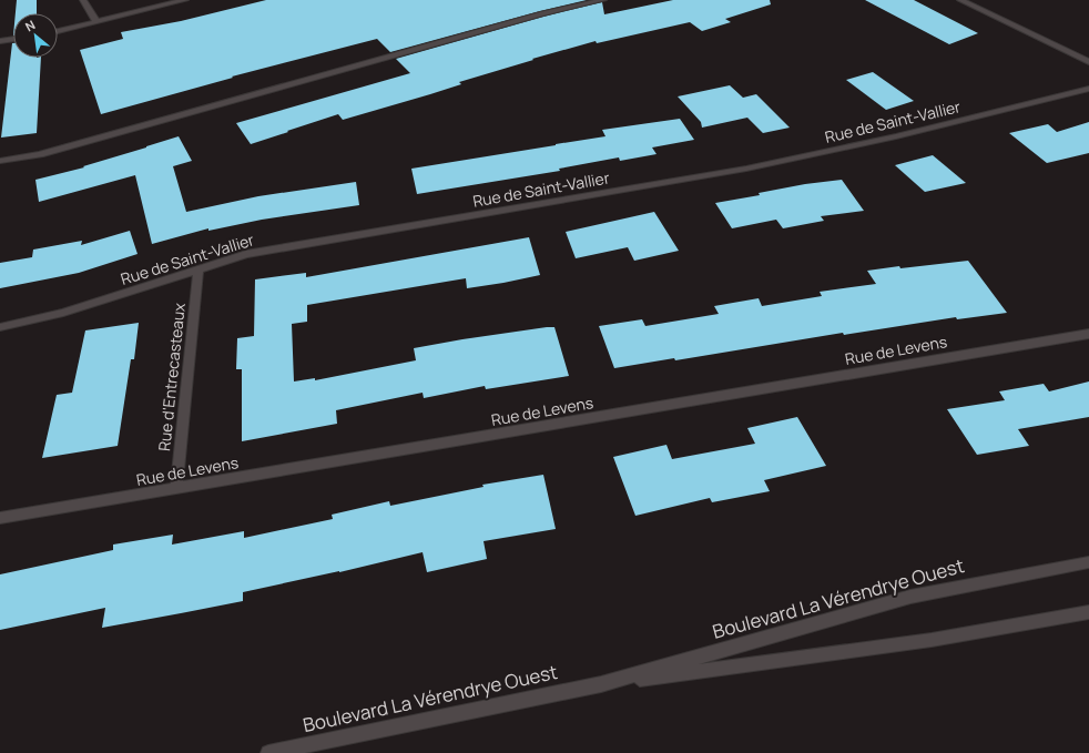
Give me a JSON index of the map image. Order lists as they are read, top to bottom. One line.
{"streets":{"street":["Rue de Saint-Vallier","Rue de Levens","Rue d'Entrecasteaux","Boulevard La Vérendrye Ouest"]},"crossings":[["Rue de Saint-Vallier","Rue d'Entrecasteaux"],["Rue de Levens","Rue d'Entrecasteaux"]],"north":"top left"}
